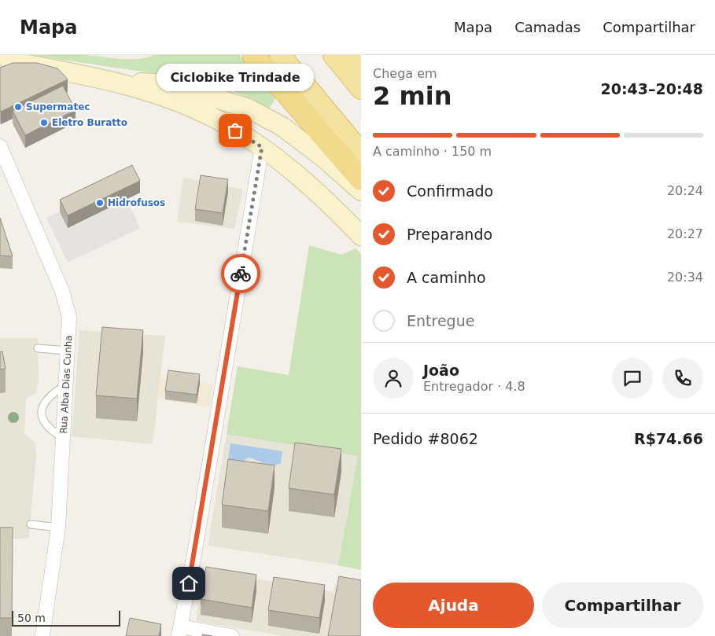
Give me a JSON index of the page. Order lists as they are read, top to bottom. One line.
{"streets":{"street":["Rua Alba Dias Cunha"]},"places":["Supermatec","Eletro Buratto","Ciclobike Trindade","Hidrofusos"],"scale_bar":"50 m","page":{"header":"Mapa","nav":["Mapa","Camadas","Compartilhar"],"heading":["2 min","Chega em","20:43–20:48"],"panel":["João","Entregador · 4.8","Pedido #8062","R$74.66"],"bubble":"Ciclobike Trindade","bar":"A caminho · 150 m","list":[["Confirmado","20:24"],["Preparando","20:27"],["A caminho","20:34"],"Entregue"],"buttons":["Ajuda","Compartilhar"],"scale":"50 m"}}
